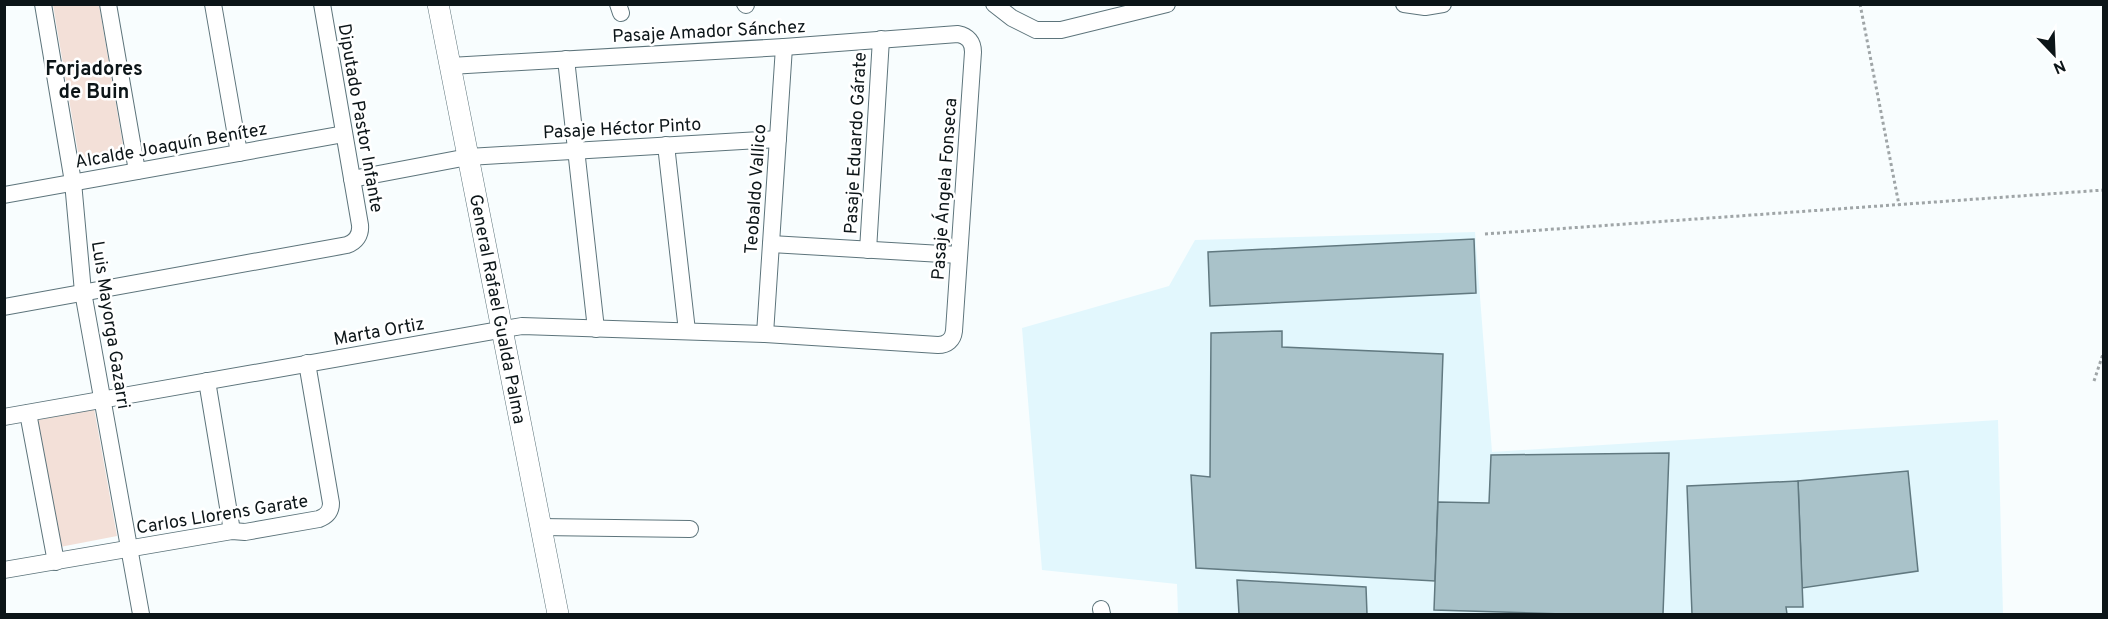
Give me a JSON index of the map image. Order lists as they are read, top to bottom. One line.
{"streets":{"main road":["General Rafael Gualda Palma"],"street":["Pasaje Amador Sánchez","Diputado Pastor Infante","Pasaje Héctor Pinto","Pasaje Eduardo Gárate","Alcalde Joaquín Benítez","Teobaldo Vallico","Pasaje Ángela Fonseca","Luis Mayorga Gazarri","Marta Ortiz","Carlos Llorens Garate"]},"crossings":[["Pasaje Amador Sánchez","Pasaje Eduardo Gárate"],["Pasaje Amador Sánchez","Teobaldo Vallico"],["Pasaje Amador Sánchez","Pasaje Ángela Fonseca"],["Pasaje Amador Sánchez","General Rafael Gualda Palma"],["Diputado Pastor Infante","Pasaje Héctor Pinto"],["Diputado Pastor Infante","Alcalde Joaquín Benítez"],["Diputado Pastor Infante","Luis Mayorga Gazarri"],["Pasaje Héctor Pinto","Teobaldo Vallico"],["Pasaje Héctor Pinto","General Rafael Gualda Palma"],["Alcalde Joaquín Benítez","Luis Mayorga Gazarri"],["Teobaldo Vallico","Marta Ortiz"],["Pasaje Ángela Fonseca","Marta Ortiz"],["General Rafael Gualda Palma","Marta Ortiz"],["Luis Mayorga Gazarri","Marta Ortiz"],["Luis Mayorga Gazarri","Carlos Llorens Garate"],["Marta Ortiz","Carlos Llorens Garate"]],"districts":["Forjadores de Buin"],"north":"bottom right"}
